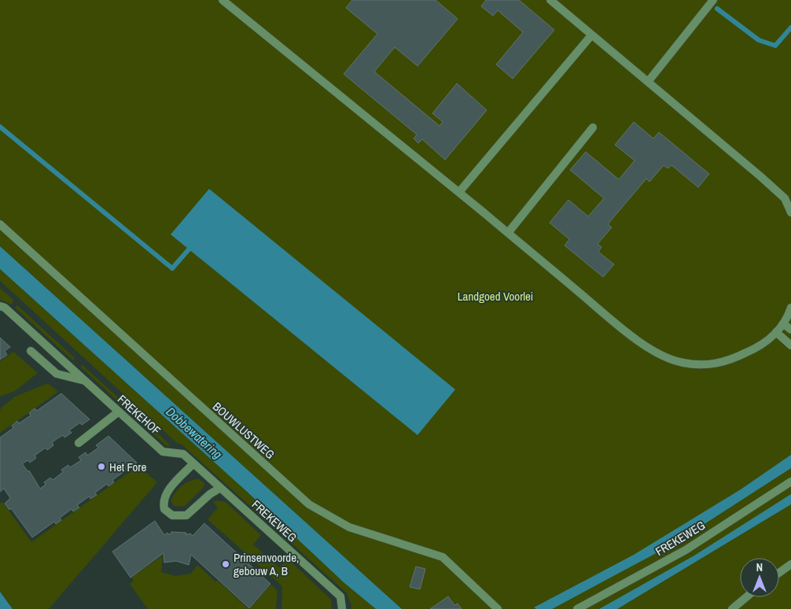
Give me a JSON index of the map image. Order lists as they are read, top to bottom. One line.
{"streets":{"street":["FREKEHOF","BOUWLUSTWEG","FREKEWEG"]},"crossings":[["FREKEHOF","FREKEWEG"]],"water":["Dobbewatering"],"parks":["Landgoed Voorlei"],"places":["Het Fore","Prinsenvoorde, gebouw A, B"],"north":"top"}
